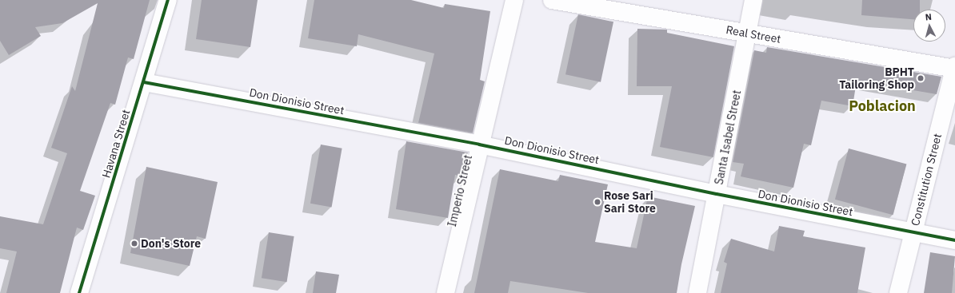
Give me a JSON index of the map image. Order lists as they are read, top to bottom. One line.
{"streets":{"street":["Real Street","Don Dionisio Street","Santa Isabel Street","Havana Street","Constitution Street","Imperio Street"]},"crossings":[["Real Street","Santa Isabel Street"],["Real Street","Constitution Street"],["Don Dionisio Street","Santa Isabel Street"],["Don Dionisio Street","Havana Street"],["Don Dionisio Street","Constitution Street"],["Don Dionisio Street","Imperio Street"]],"districts":["Poblacion"],"places":["BPHT Tailoring Shop","Rose Sari Sari Store","Don's Store"],"north":"top"}
